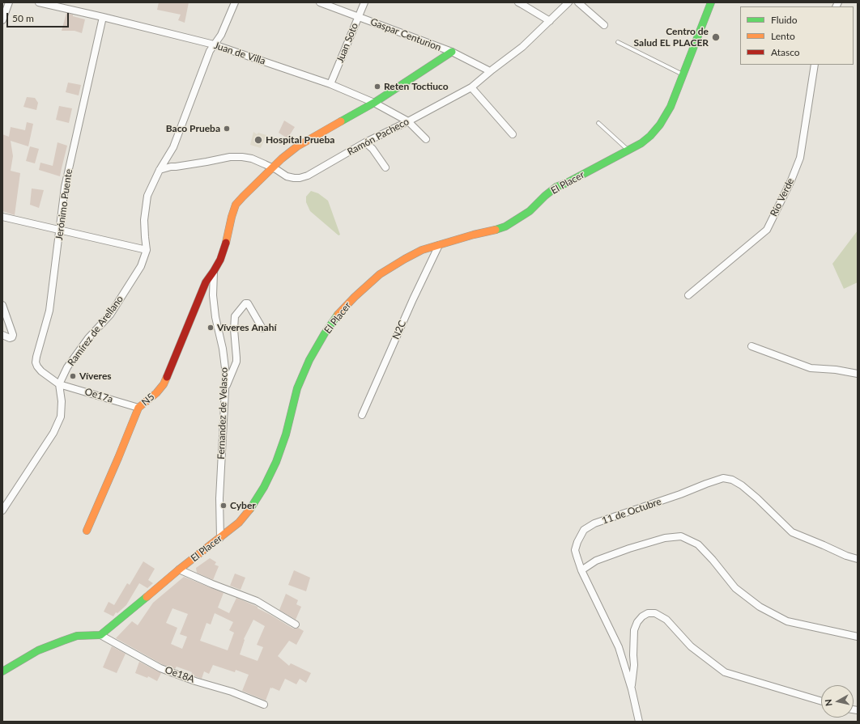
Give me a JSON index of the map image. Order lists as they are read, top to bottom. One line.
{"streets":{"street":["Gaspar Centurion","Juan Soto","Juan de Villa","Ramón Pacheco","El Placer","Río Verde","Jerónimo Puente","N2C","Ramírez de Arellano","Oe17a","N5","Fernandez de Velasco","11 de Octubre","Oe18A"]},"crossings":[["Gaspar Centurion","Juan Soto"],["Gaspar Centurion","Ramón Pacheco"],["Gaspar Centurion","N5"],["Juan Soto","Juan de Villa"],["Juan de Villa","Ramón Pacheco"],["Juan de Villa","Jerónimo Puente"],["Juan de Villa","Ramírez de Arellano"],["Juan de Villa","N5"],["Ramón Pacheco","Ramírez de Arellano"],["Ramón Pacheco","N5"],["El Placer","N2C"],["El Placer","Fernandez de Velasco"],["El Placer","Oe18A"],["Jerónimo Puente","Ramírez de Arellano"],["Jerónimo Puente","Oe17a"],["Ramírez de Arellano","Oe17a"],["Oe17a","N5"],["N5","Fernandez de Velasco"]],"places":["Centro de Salud EL PLACER","Reten Toctiuco","Baco Prueba","Hospital Prueba","Víveres Anahí","Víveres","Cyber"],"legend":["Fluido","Lento","Atasco"],"scale_bar":"50 m","north":"left"}
